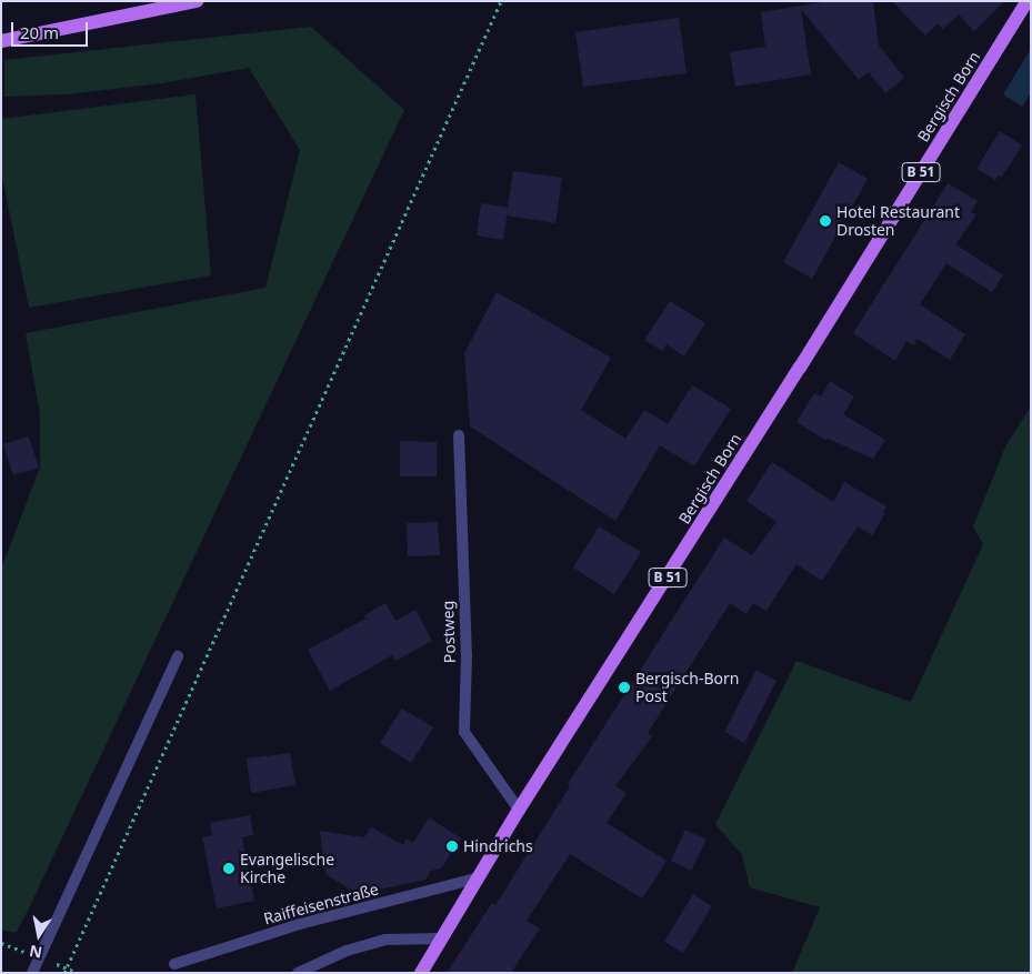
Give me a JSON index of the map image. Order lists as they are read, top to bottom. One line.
{"streets":{"main road":["Bergisch Born","B 51"],"lane":["Postweg","Raiffeisenstraße"]},"crossings":[["Bergisch Born","Postweg"],["Bergisch Born","Raiffeisenstraße"]],"places":["Hotel Restaurant Drosten","Bergisch-Born Post","Hindrichs","Evangelische Kirche"],"scale_bar":"20 m","north":"bottom"}
